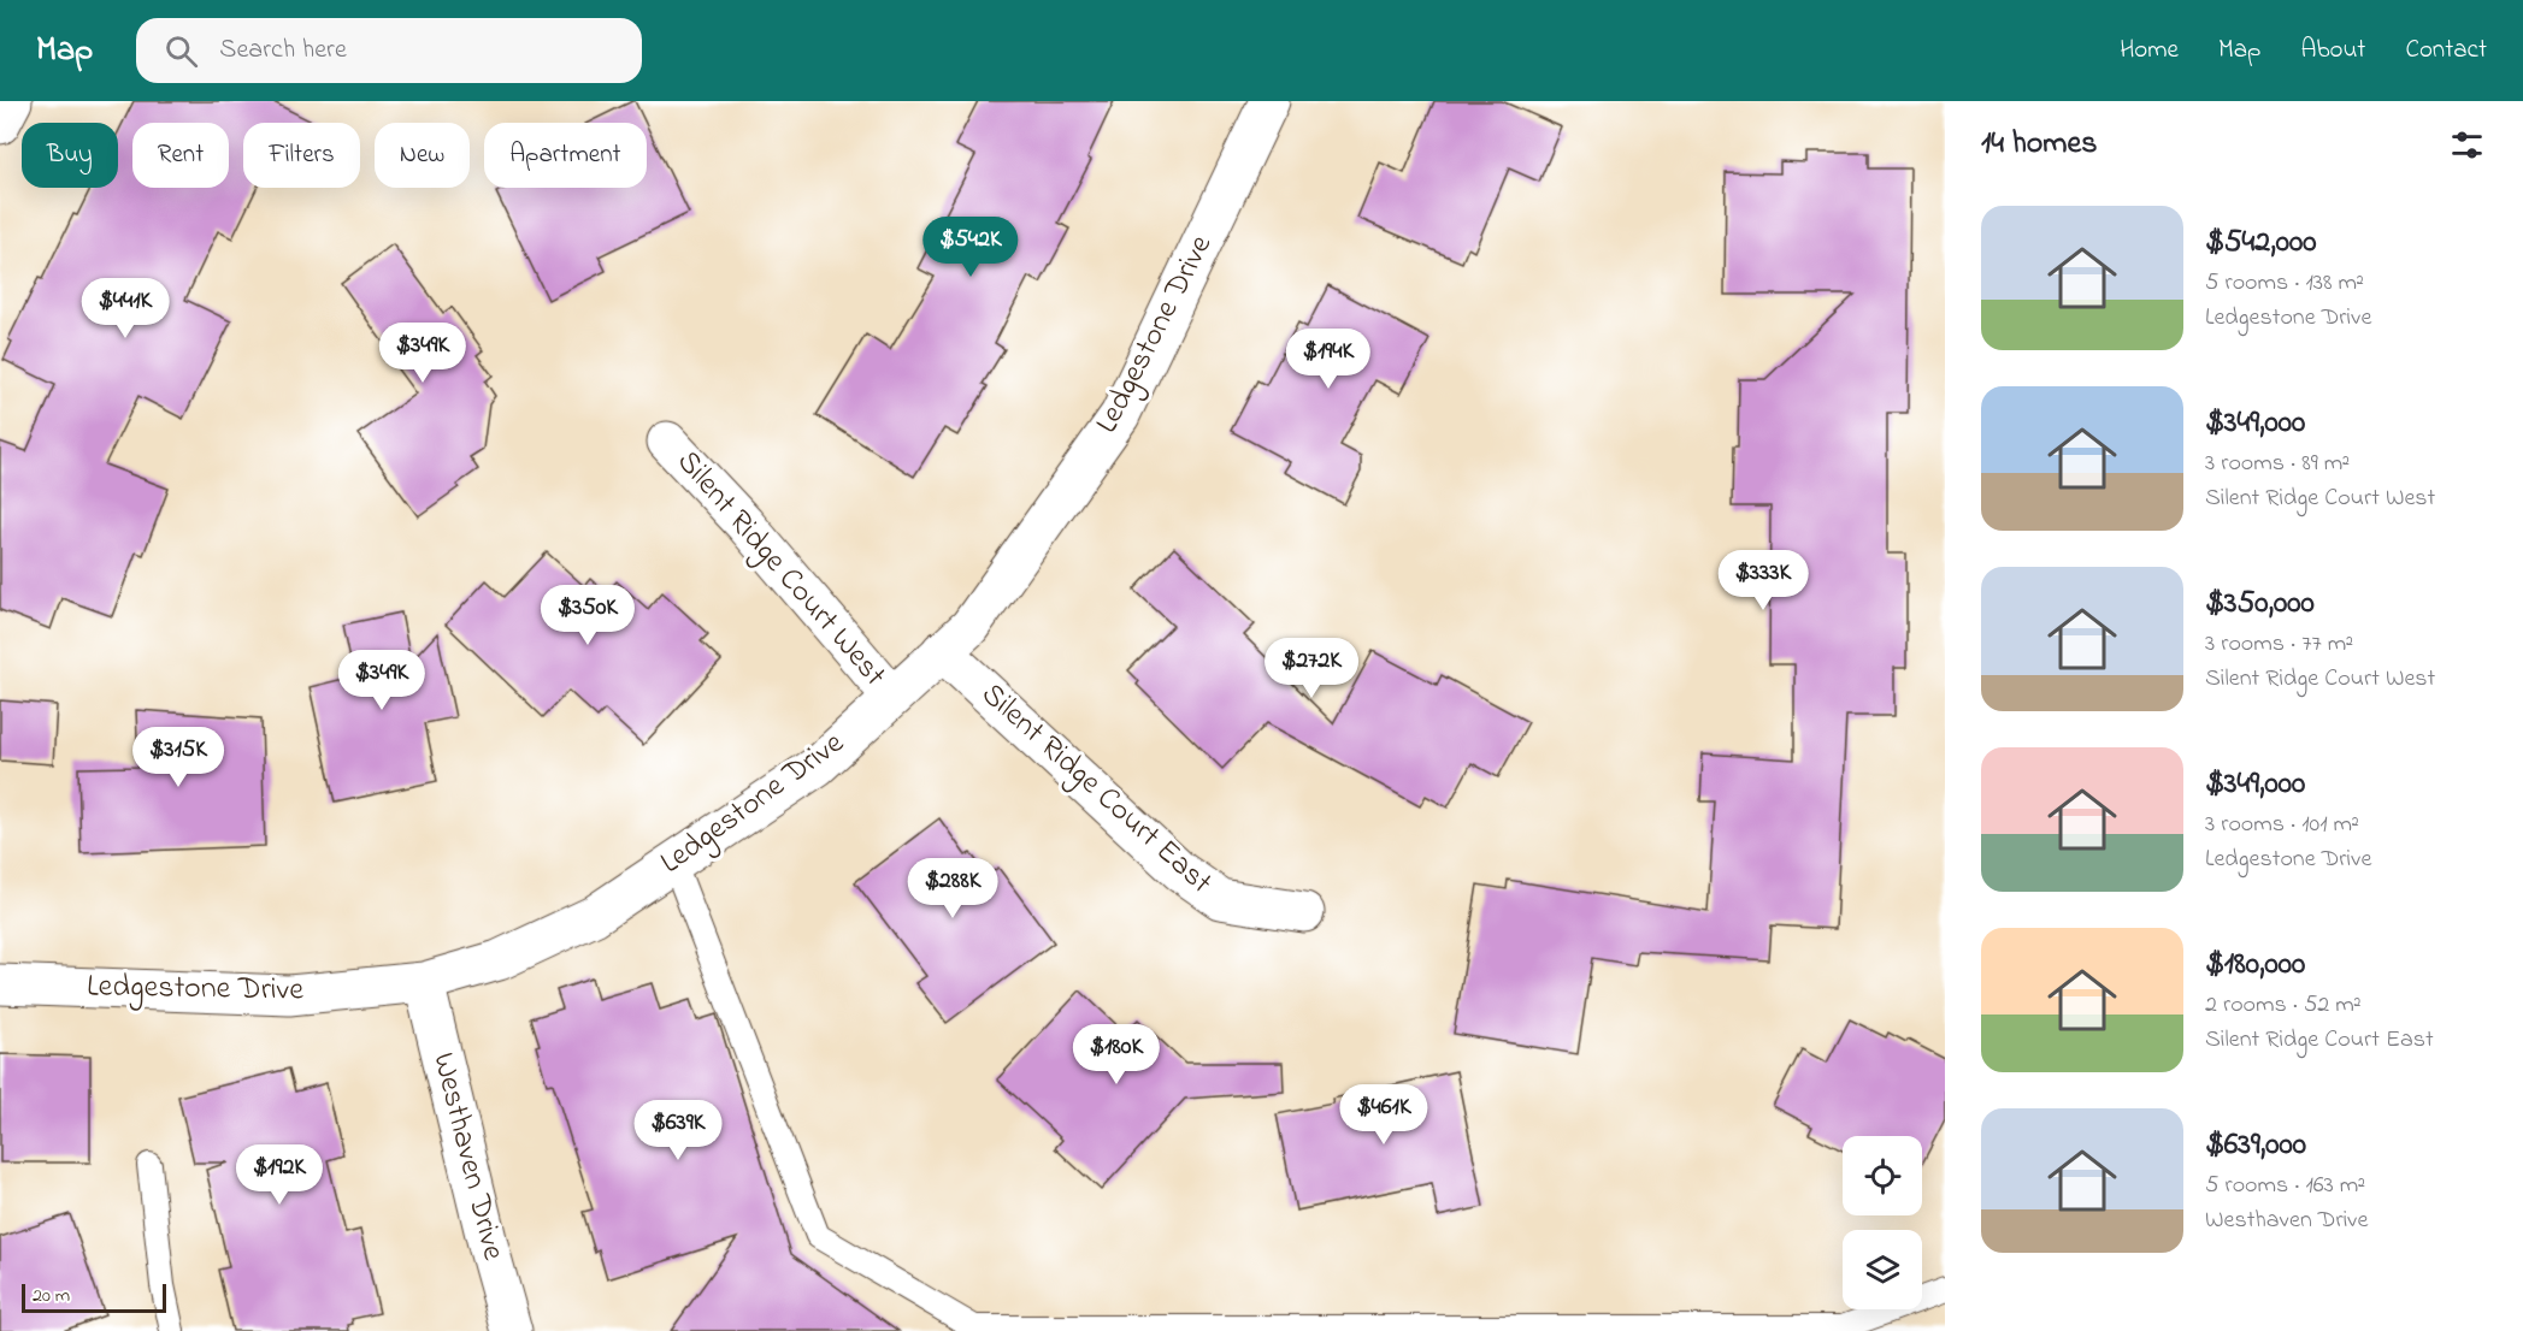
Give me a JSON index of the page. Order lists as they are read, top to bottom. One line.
{"streets":{"street":["Ledgestone Drive","Silent Ridge Court West","Silent Ridge Court East","Westhaven Drive"]},"crossings":[["Ledgestone Drive","Silent Ridge Court West"],["Ledgestone Drive","Silent Ridge Court East"],["Ledgestone Drive","Westhaven Drive"]],"scale_bar":"20 m","page":{"header":"Map","search":"Search here","nav":["Home","Map","About","Contact"],"heading":"14 homes","chip":["Buy","Rent","Filters","New","Apartment"],"list":[{"name":"$542,000","note":"5 rooms · 138 m² · Ledgestone Drive"},{"name":"$349,000","note":"3 rooms · 89 m² · Silent Ridge Court West"},{"name":"$350,000","note":"3 rooms · 77 m² · Silent Ridge Court West"},{"name":"$349,000","note":"3 rooms · 101 m² · Ledgestone Drive"},{"name":"$180,000","note":"2 rooms · 52 m² · Silent Ridge Court East"},{"name":"$639,000","note":"5 rooms · 163 m² · Westhaven Drive"}],"price":["$542K","$441K","$349K","$194K","$333K","$350K","$272K","$349K","$315K","$288K","$180K","$461K","$639K","$192K"],"scale":"20 m"}}
